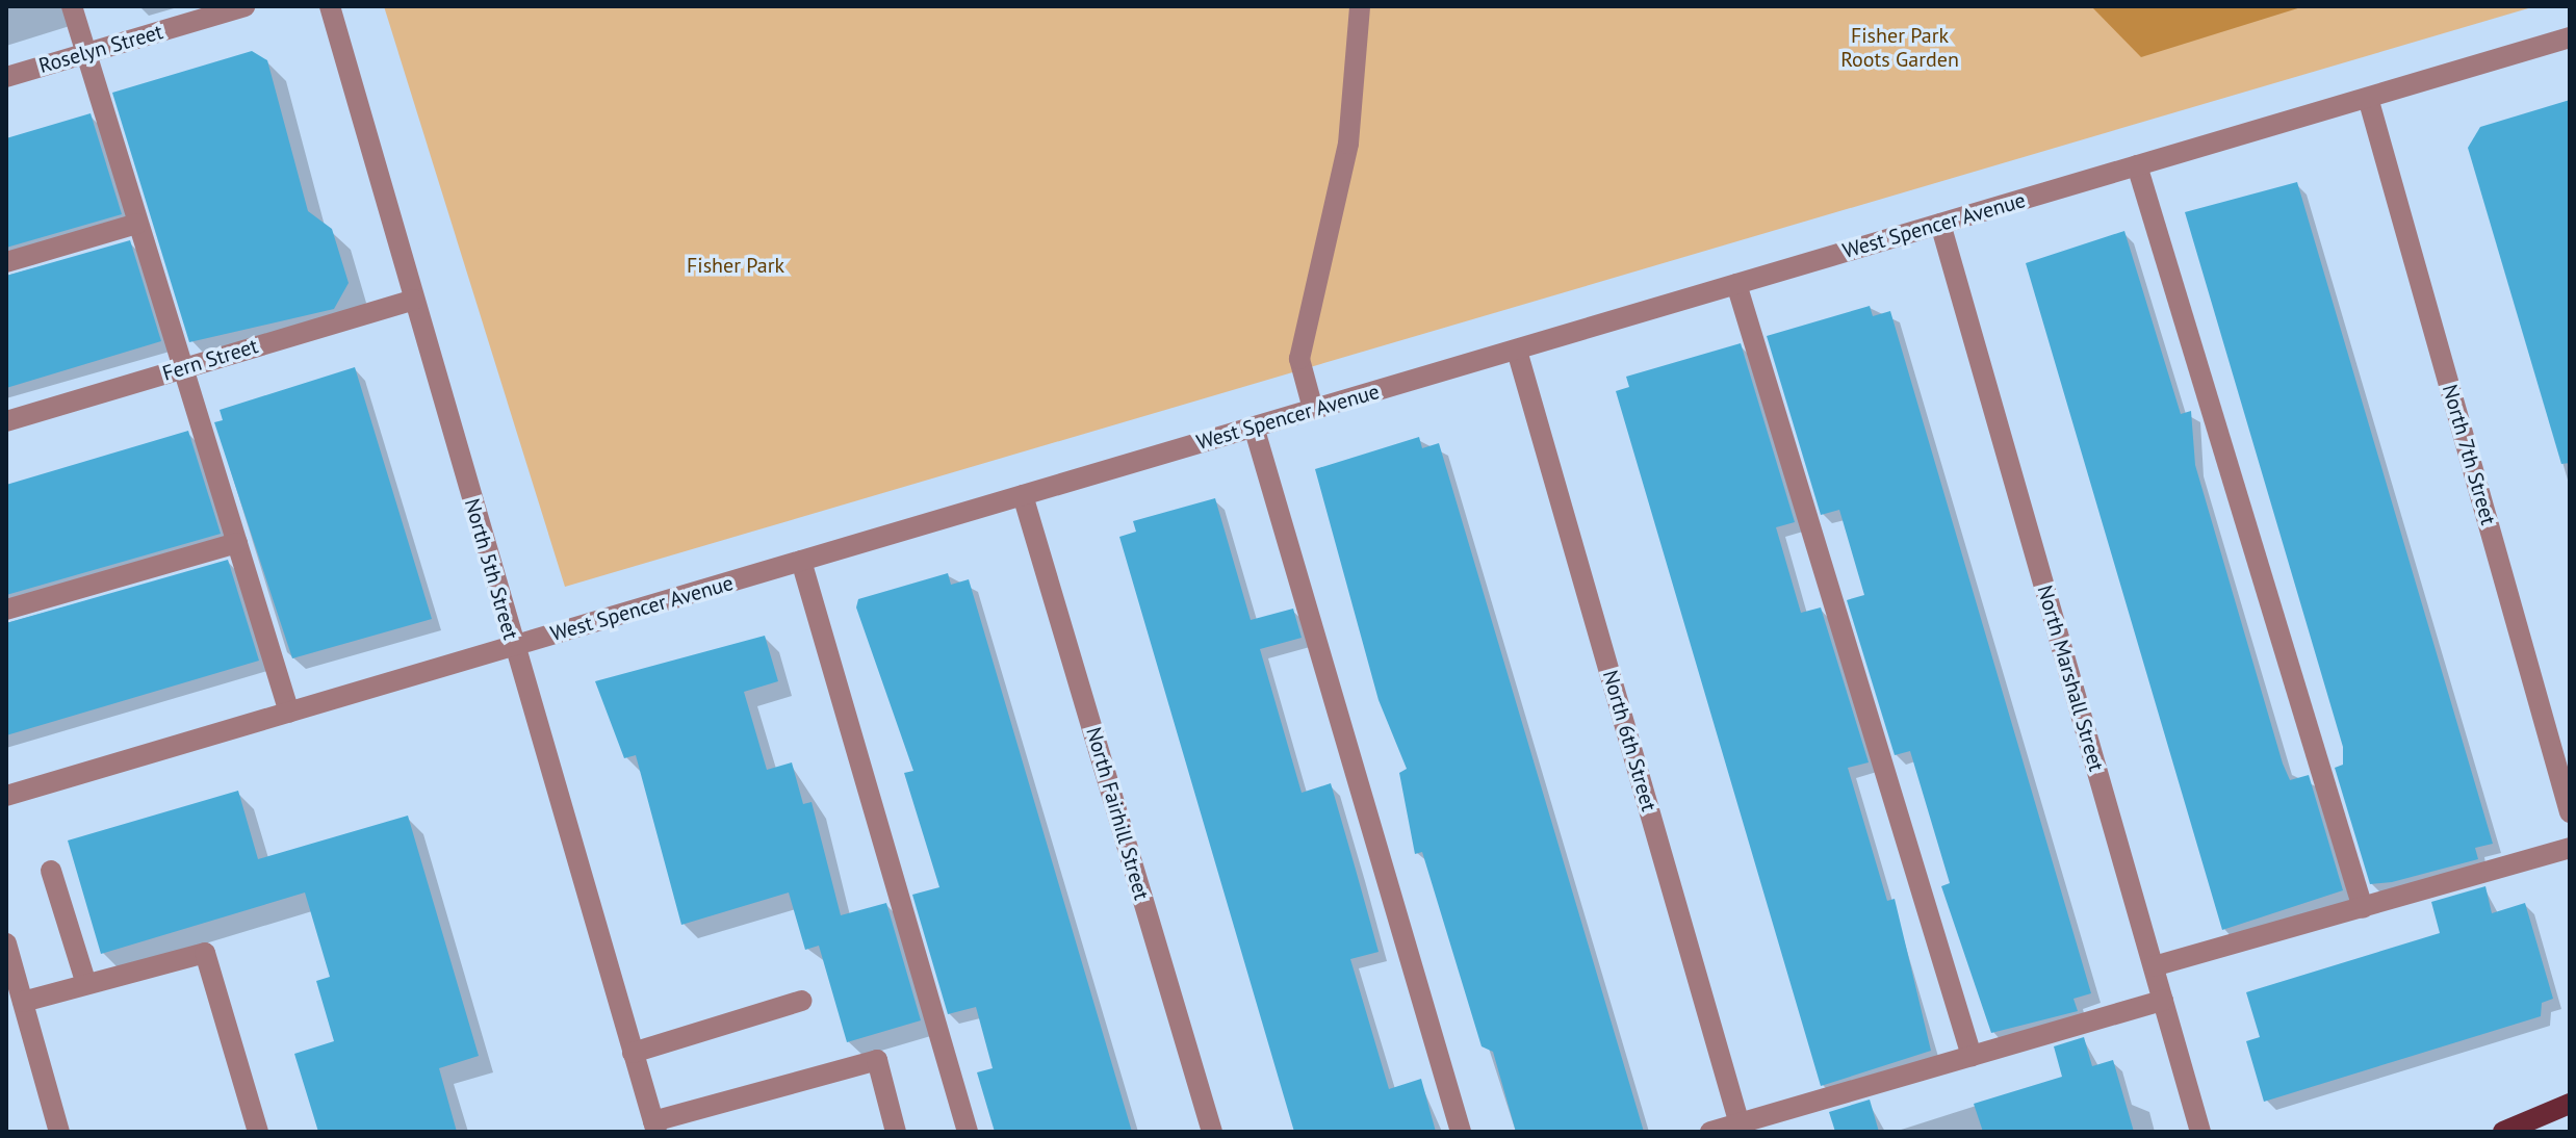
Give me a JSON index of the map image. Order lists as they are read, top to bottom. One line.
{"streets":{"street":["Roselyn Street","West Spencer Avenue","Fern Street","North 7th Street","North 5th Street","North Marshall Street","North 6th Street","North Fairhill Street"]},"crossings":[["West Spencer Avenue","North 7th Street"],["West Spencer Avenue","North 5th Street"],["West Spencer Avenue","North Marshall Street"],["West Spencer Avenue","North 6th Street"],["West Spencer Avenue","North Fairhill Street"],["Fern Street","North 5th Street"]],"parks":["Fisher Park Roots Garden","Fisher Park"]}
